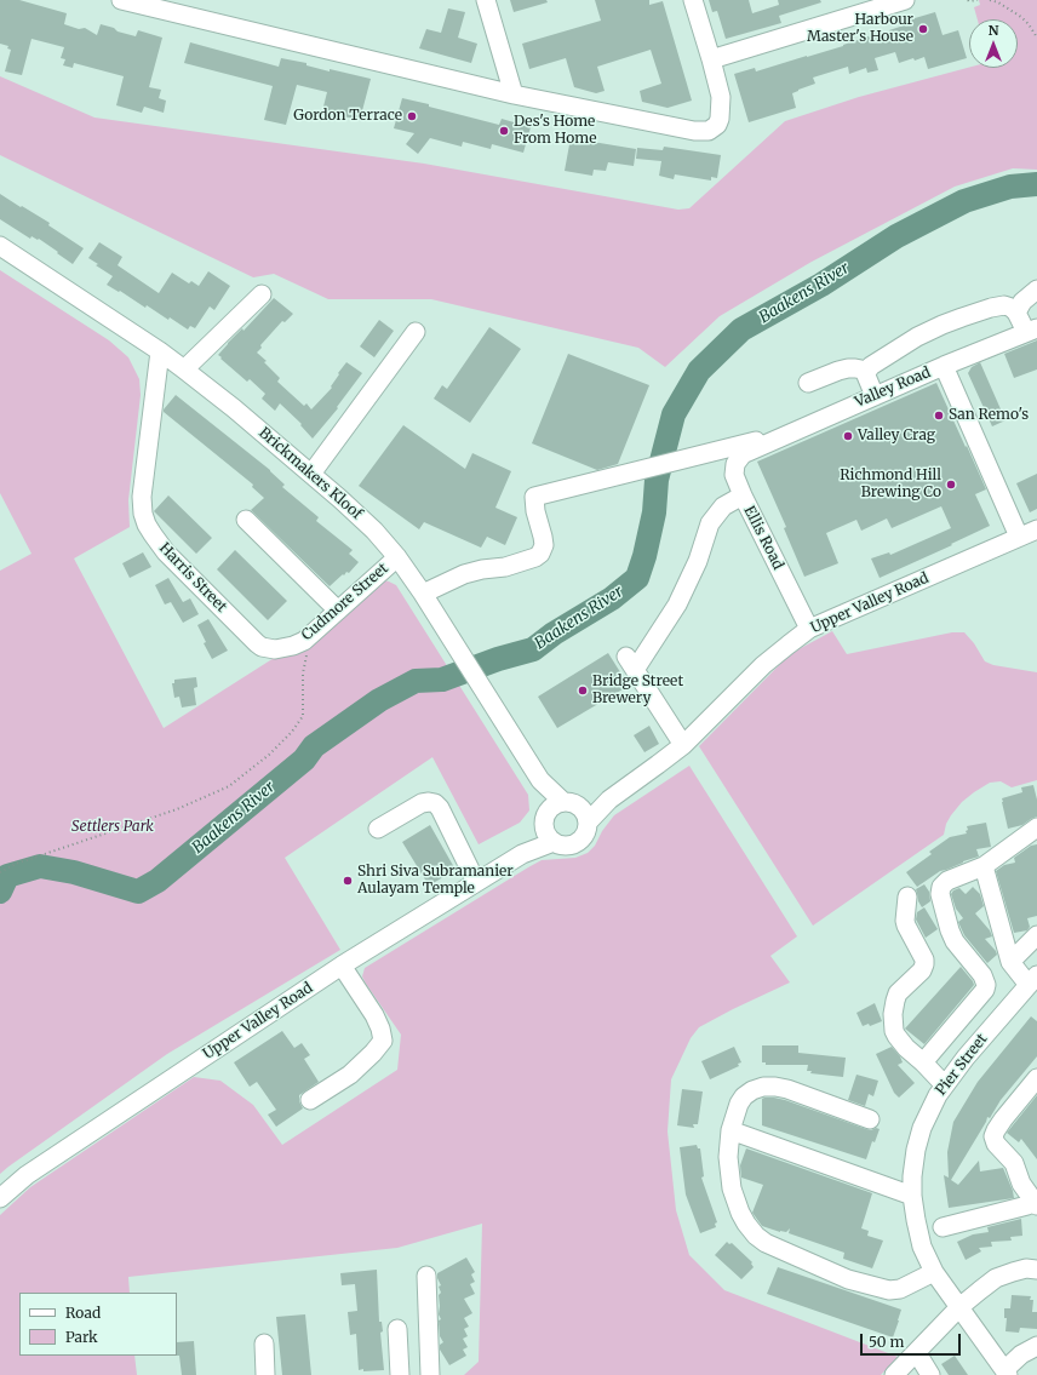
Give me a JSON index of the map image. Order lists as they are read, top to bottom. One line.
{"streets":{"street":["Valley Road","Brickmakers Kloof","Ellis Road","Harris Street","Cudmore Street","Upper Valley Road","Pier Street"]},"crossings":[["Valley Road","Ellis Road"],["Brickmakers Kloof","Harris Street"],["Brickmakers Kloof","Cudmore Street"],["Brickmakers Kloof","Upper Valley Road"],["Ellis Road","Upper Valley Road"],["Harris Street","Cudmore Street"]],"water":["Baakens River"],"parks":["Settlers Park"],"places":["Harbour Master's House","Gordon Terrace","Des's Home From Home","San Remo's","Valley Crag","Richmond Hill Brewing Co","Bridge Street Brewery","Shri Siva Subramanier Aulayam Temple"],"legend":["Road","Park"],"scale_bar":"50 m","north":"top"}
